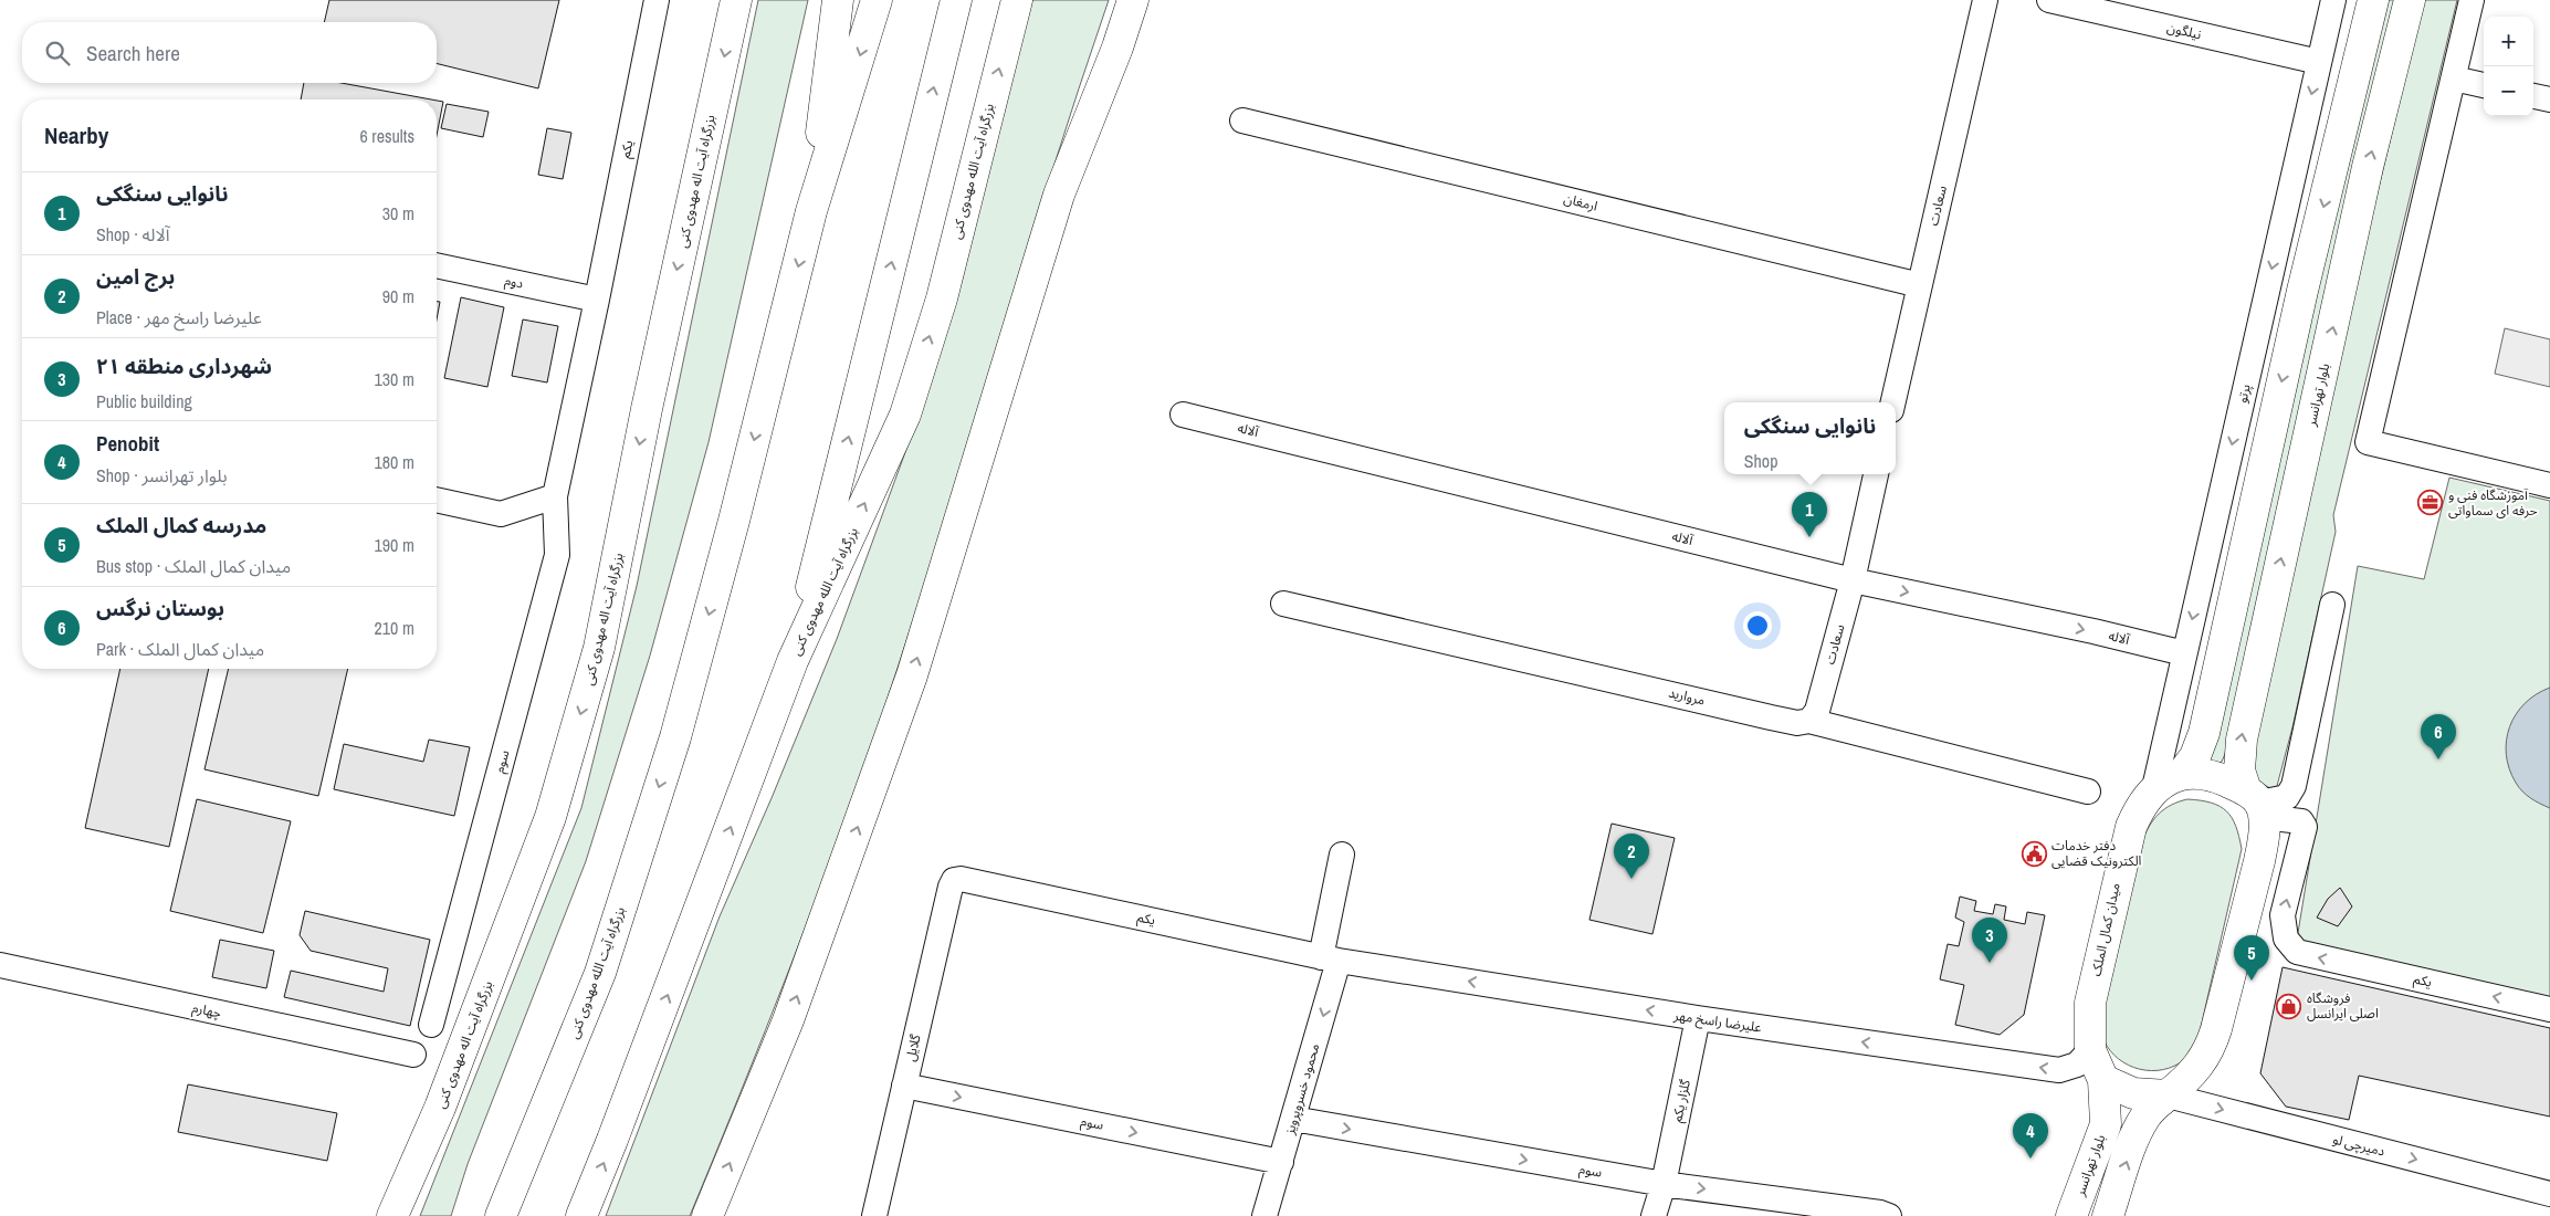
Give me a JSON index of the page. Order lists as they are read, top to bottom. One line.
{"streets":{"main road":["بزرگراه آیت الله مهدوی کنی","بزرگراه آیت اله مهدوی کنی","بلوار تهرانسر","میدان کمال الملک"],"street":["نیلگون","یکم","ارمغان","سعادت","دوم","پرتو","آلاله","مروارید","سوم","چهارم","علیرضا راسخ مهر","گلایل","محمود خسروپرویز","گلزار یکم","دمیرچی لو"]},"crossings":[["نیلگون","پرتو"],["یکم","دوم"],["یکم","بلوار تهرانسر"],["یکم","سوم"],["یکم","علیرضا راسخ مهر"],["یکم","گلایل"],["یکم","محمود خسروپرویز"],["ارمغان","سعادت"],["سعادت","آلاله"],["سعادت","مروارید"],["دوم","سوم"],["پرتو","آلاله"],["پرتو","میدان کمال الملک"],["بلوار تهرانسر","میدان کمال الملک"],["سوم","گلایل"],["سوم","محمود خسروپرویز"],["سوم","گلزار یکم"],["میدان کمال الملک","علیرضا راسخ مهر"],["علیرضا راسخ مهر","محمود خسروپرویز"],["علیرضا راسخ مهر","گلزار یکم"]],"one_way":["پرتو","سوم","علیرضا راسخ مهر","محمود خسروپرویز","دمیرچی لو"],"places":{"office":["آموزشگاه فنی و حرفه ای سماواتی"],"public building":["دفتر خدمات الکترونیک قضایی"],"shop":["فروشگاه اصلی ایرانسل"]},"page":{"map_buttons":["+","−"],"search":"Search here","heading":["Nearby","6 results"],"list":[{"mark":"1","name":"نانوایی سنگکی","note":"Shop · آلاله","value":"30 m"},{"mark":"2","name":"برج امین","note":"Place · علیرضا راسخ مهر","value":"90 m"},{"mark":"3","name":"شهرداری منطقه ۲۱","note":"Public building","value":"130 m"},{"mark":"4","name":"Penobit","note":"Shop · بلوار تهرانسر","value":"180 m"},{"mark":"5","name":"مدرسه کمال الملک","note":"Bus stop · میدان کمال الملک","value":"190 m"},{"mark":"6","name":"بوستان نرگس","note":"Park · میدان کمال الملک","value":"210 m"}],"popup":["نانوایی سنگکی","Shop"],"pins":["1","6","2","3","5","4"]}}
